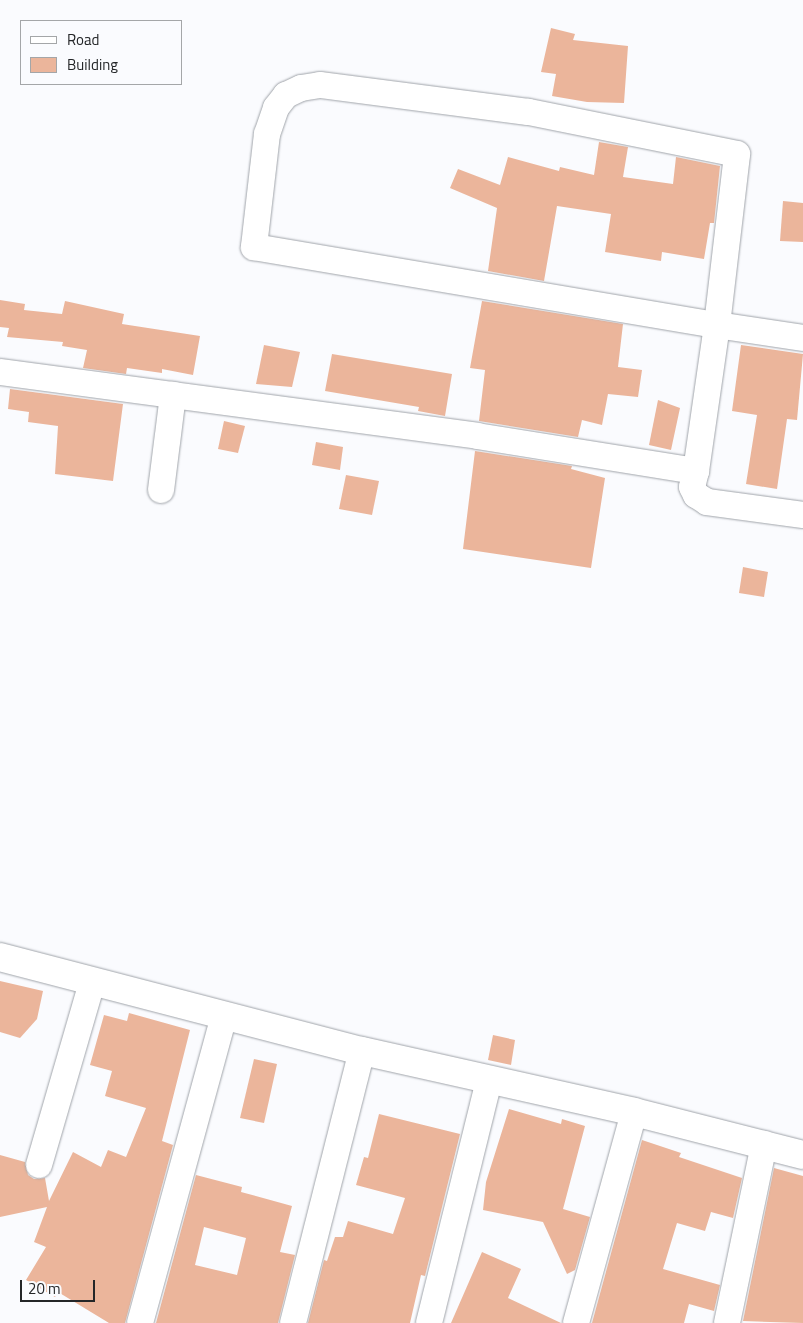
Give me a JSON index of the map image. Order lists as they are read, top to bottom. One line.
{"legend":["Road","Building"],"scale_bar":"20 m"}
